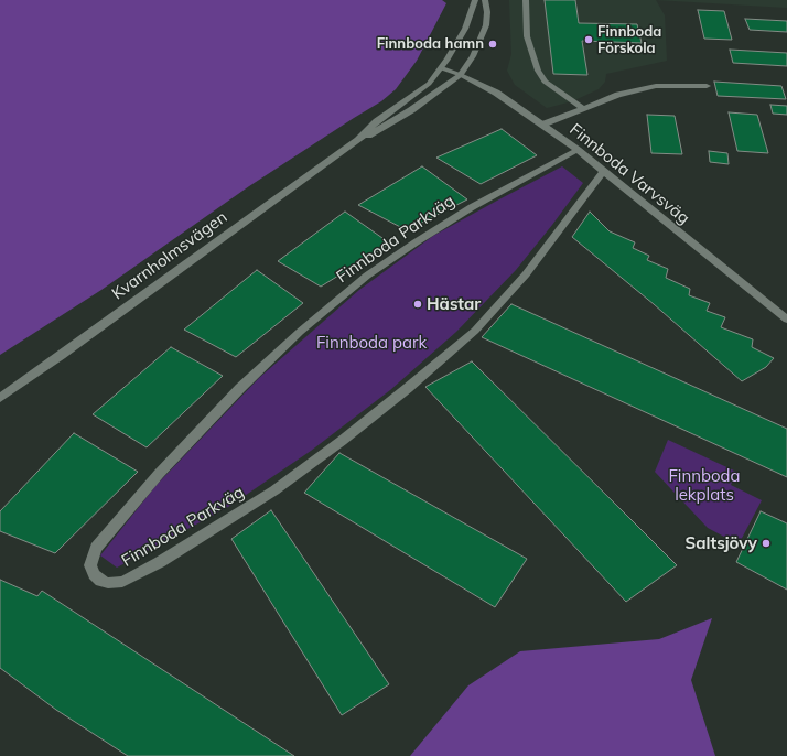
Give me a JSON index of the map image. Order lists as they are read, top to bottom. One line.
{"streets":{"street":["Finnboda Varvsväg","Finnboda Parkväg","Kvarnholmsvägen"]},"crossings":[["Finnboda Varvsväg","Finnboda Parkväg"],["Finnboda Varvsväg","Kvarnholmsvägen"]],"parks":["Finnboda park","Finnboda lekplats"],"places":["Finnboda Förskola","Finnboda hamn","Hästar","Saltsjövy"]}
